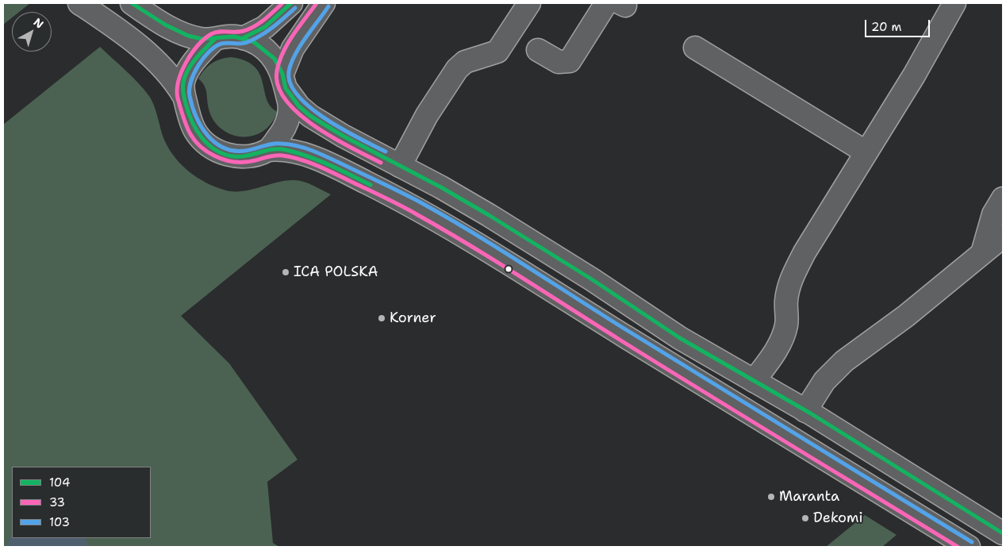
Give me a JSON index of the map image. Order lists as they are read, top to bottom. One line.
{"places":["ICA POLSKA","Korner","Maranta","Dekomi"],"lines":["transit line 104","transit line 33","transit line 103"],"legend":["104","33","103"],"scale_bar":"20 m","north":"top right"}
